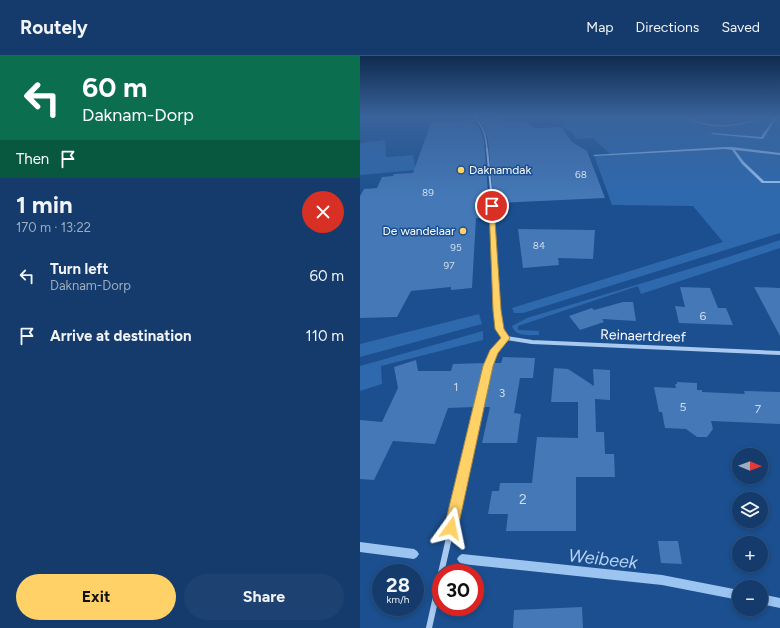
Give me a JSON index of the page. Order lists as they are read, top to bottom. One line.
{"streets":{"street":["Reinaertdreef"]},"water":["Weibeek"],"places":["Daknamdak","De wandelaar"],"house_numbers":["68","89","84","95","97","6","1","3","5","7","2"],"north":"right","page":{"header":"Routely","nav":["Map","Directions","Saved"],"turn":["60 m","Daknam-Dorp"],"then":"Then","heading":["1 min","170 m · 13:22"],"list":[{"name":"Turn left","note":"Daknam-Dorp","value":"60 m"},{"name":"Arrive at destination","value":"110 m"}],"map_buttons":["+","−"],"speed":"28 km/h","limit":"30","buttons":["Exit","Share"]}}
